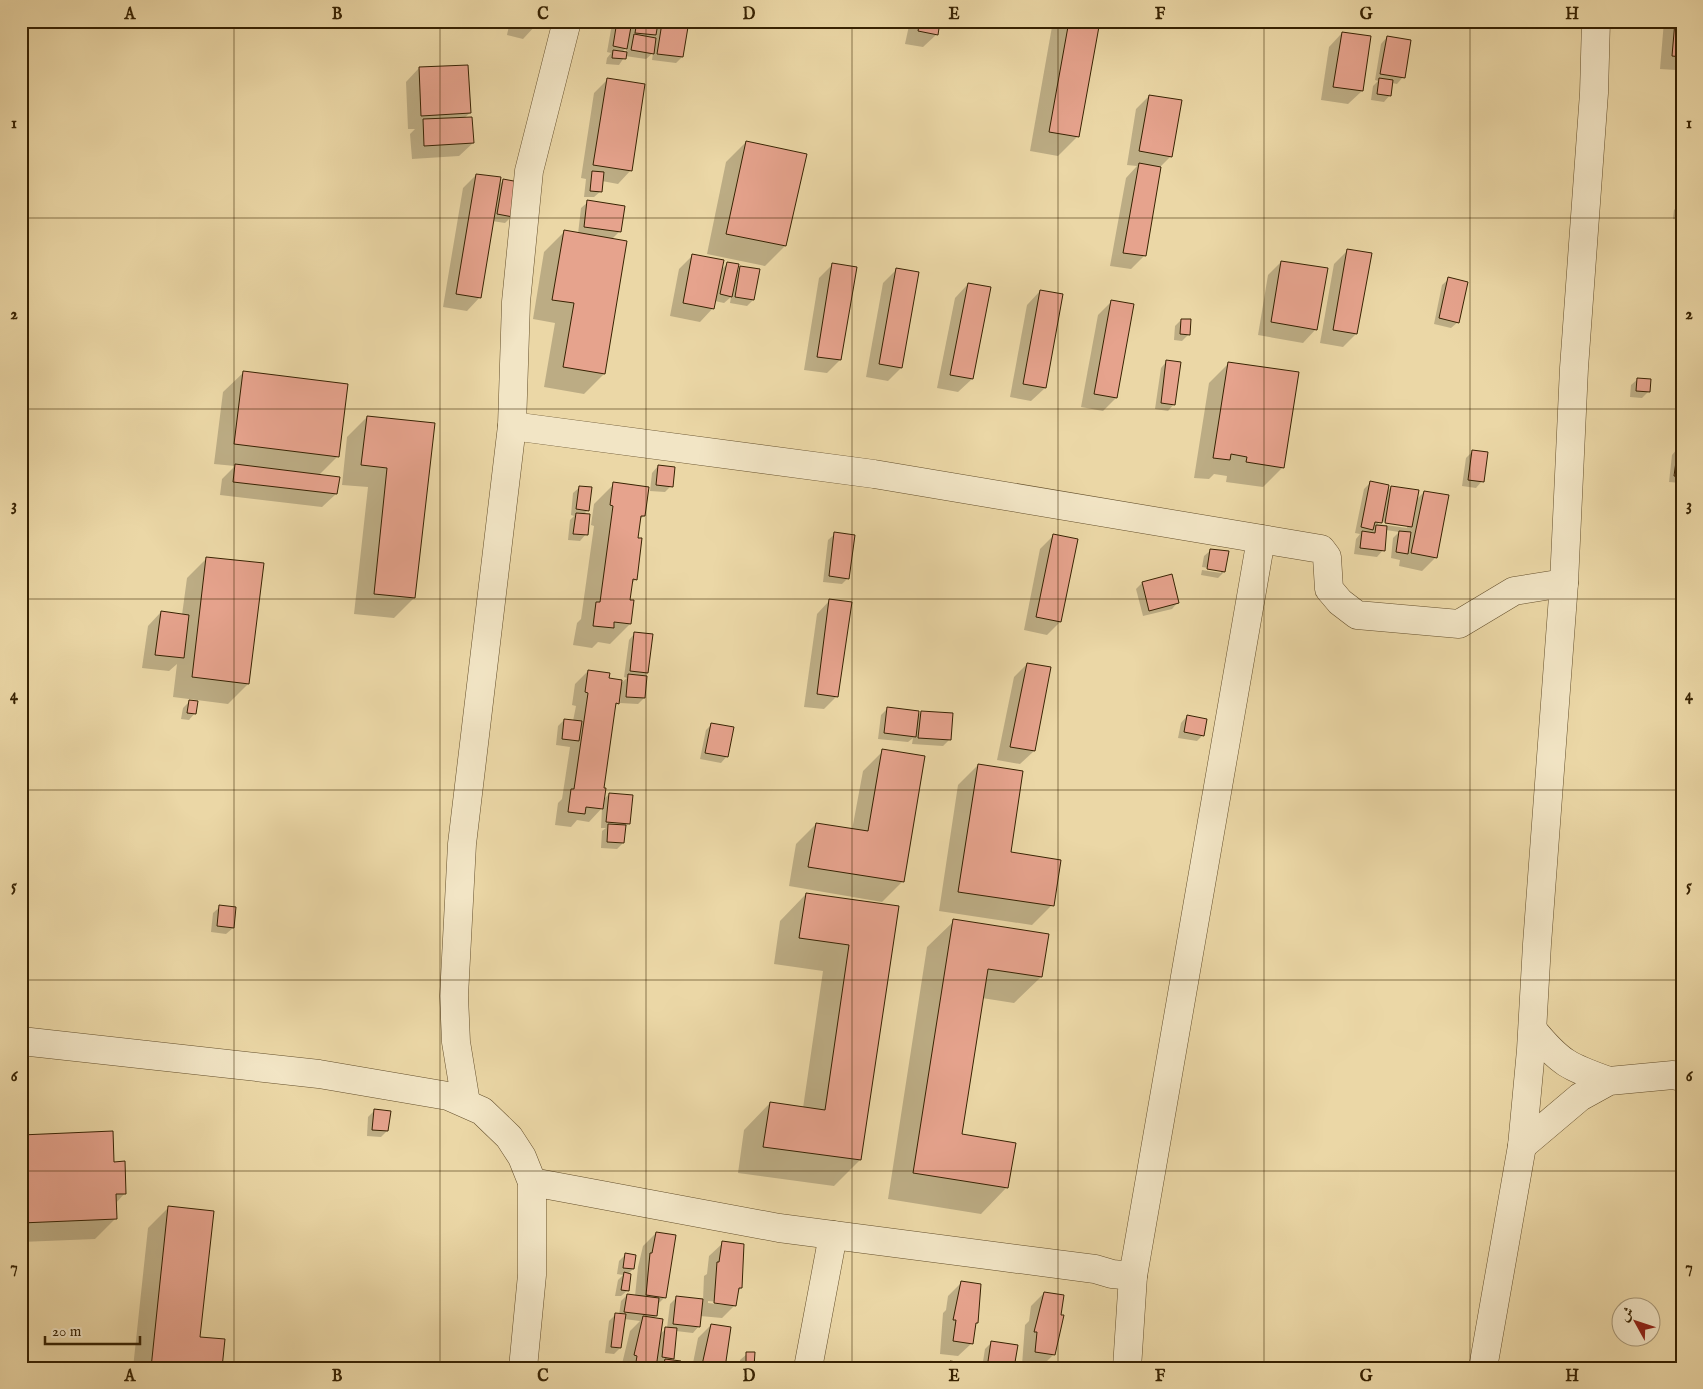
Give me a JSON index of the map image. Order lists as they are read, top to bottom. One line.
{"scale_bar":"20 m","north":"top left","grid":{"columns":["A","B","C","D","E","F","G","H"],"rows":["1","2","3","4","5","6","7"]}}
